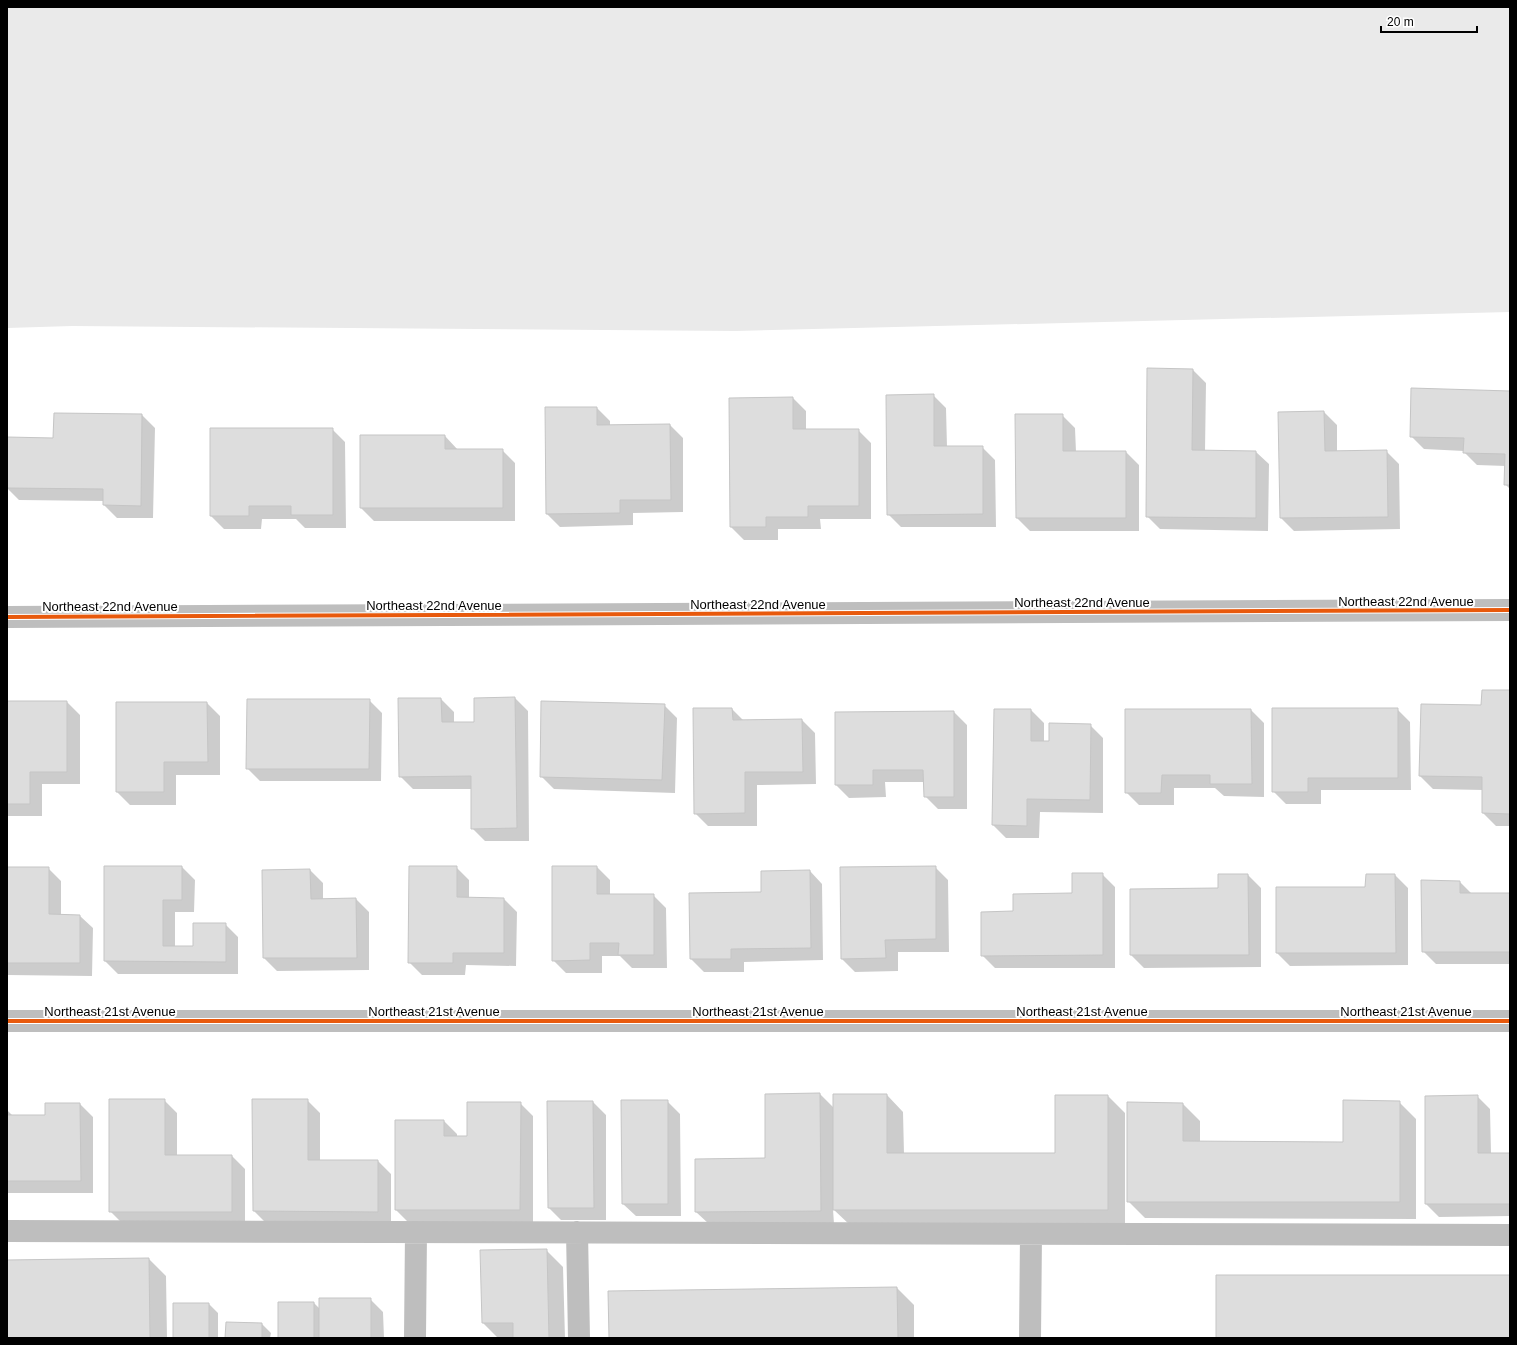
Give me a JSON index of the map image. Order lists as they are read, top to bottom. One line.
{"streets":{"street":["Northeast 22nd Avenue","Northeast 21st Avenue"]},"scale_bar":"20 m"}
